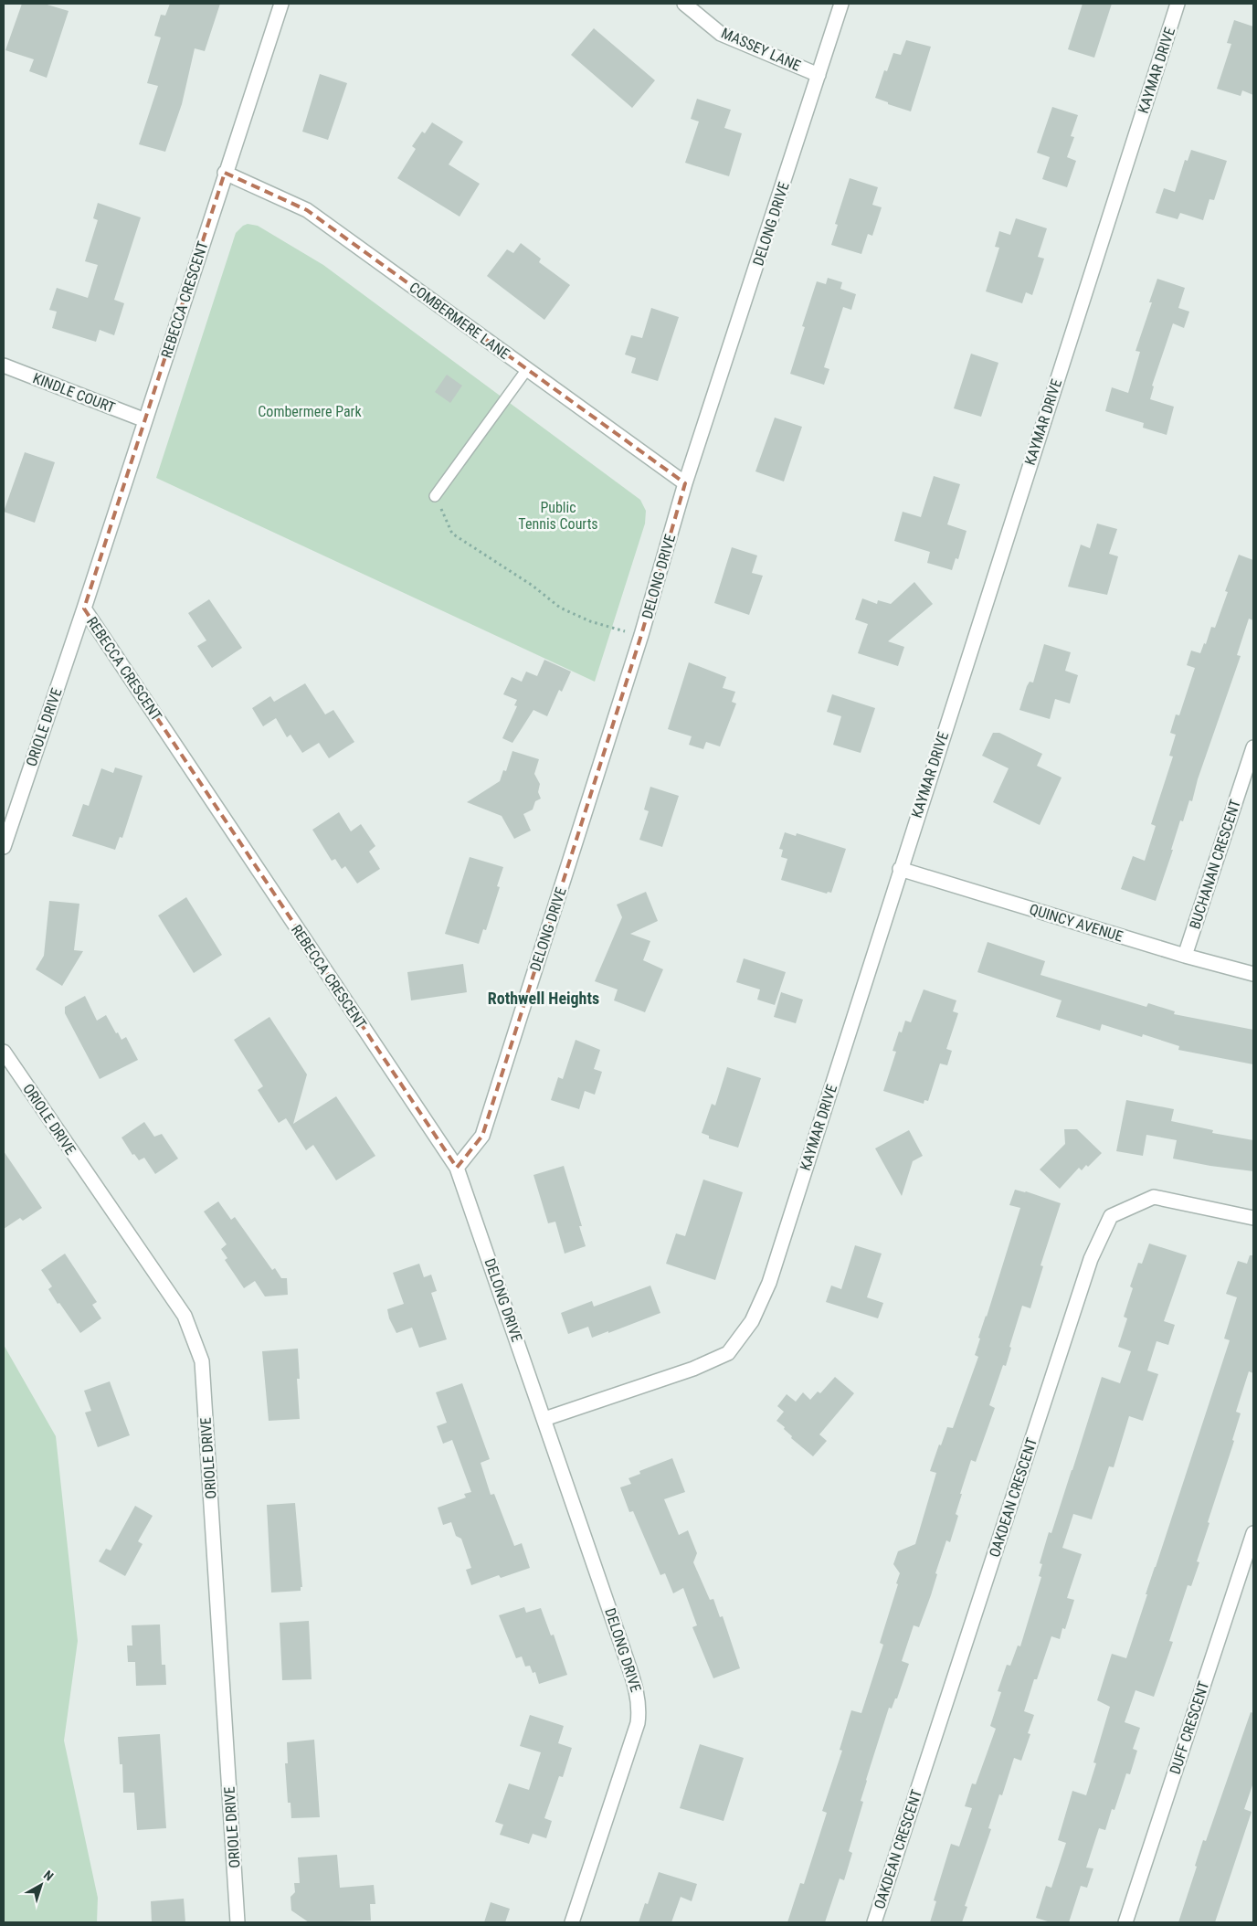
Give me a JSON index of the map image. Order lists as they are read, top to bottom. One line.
{"streets":{"street":["MASSEY LANE","KAYMAR DRIVE","DELONG DRIVE","REBECCA CRESCENT","COMBERMERE LANE","KINDLE COURT","ORIOLE DRIVE","BUCHANAN CRESCENT","QUINCY AVENUE","OAKDEAN CRESCENT","DUFF CRESCENT"]},"crossings":[["MASSEY LANE","DELONG DRIVE"],["KAYMAR DRIVE","DELONG DRIVE"],["KAYMAR DRIVE","QUINCY AVENUE"],["DELONG DRIVE","REBECCA CRESCENT"],["DELONG DRIVE","COMBERMERE LANE"],["REBECCA CRESCENT","COMBERMERE LANE"],["REBECCA CRESCENT","KINDLE COURT"],["REBECCA CRESCENT","ORIOLE DRIVE"],["BUCHANAN CRESCENT","QUINCY AVENUE"]],"districts":["Rothwell Heights"],"parks":["Combermere Park","Public Tennis Courts"],"north":"top right"}
